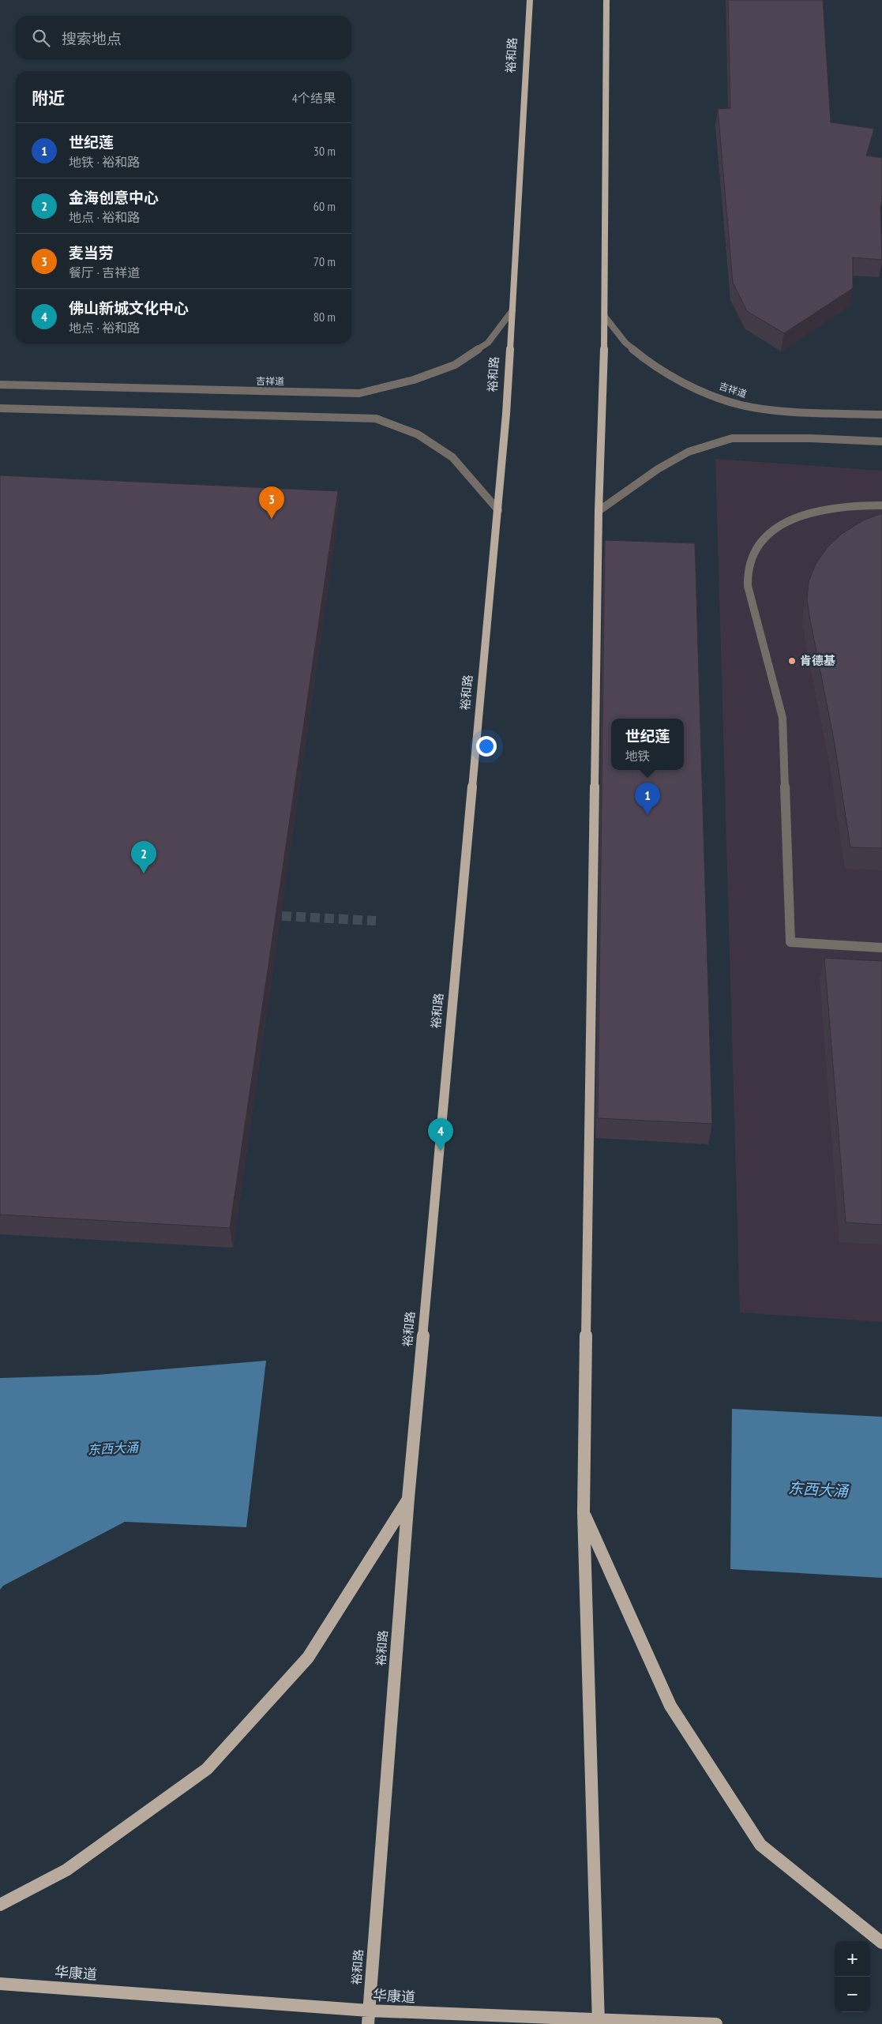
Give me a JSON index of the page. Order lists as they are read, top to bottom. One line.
{"streets":{"main road":["裕和路","华康道"],"street":["吉祥道"]},"crossings":[["裕和路","吉祥道"],["裕和路","华康道"]],"water":["东西大涌"],"places":["肯德基"],"page":{"search":"搜索地点","heading":["附近","4个结果"],"list":[{"mark":"1","name":"世纪莲","note":"地铁 · 裕和路","value":"30 m"},{"mark":"2","name":"金海创意中心","note":"地点 · 裕和路","value":"60 m"},{"mark":"3","name":"麦当劳","note":"餐厅 · 吉祥道","value":"70 m"},{"mark":"4","name":"佛山新城文化中心","note":"地点 · 裕和路","value":"80 m"}],"pins":["3","1","2","4"],"popup":["世纪莲","地铁"],"map_buttons":["+","−"]}}
